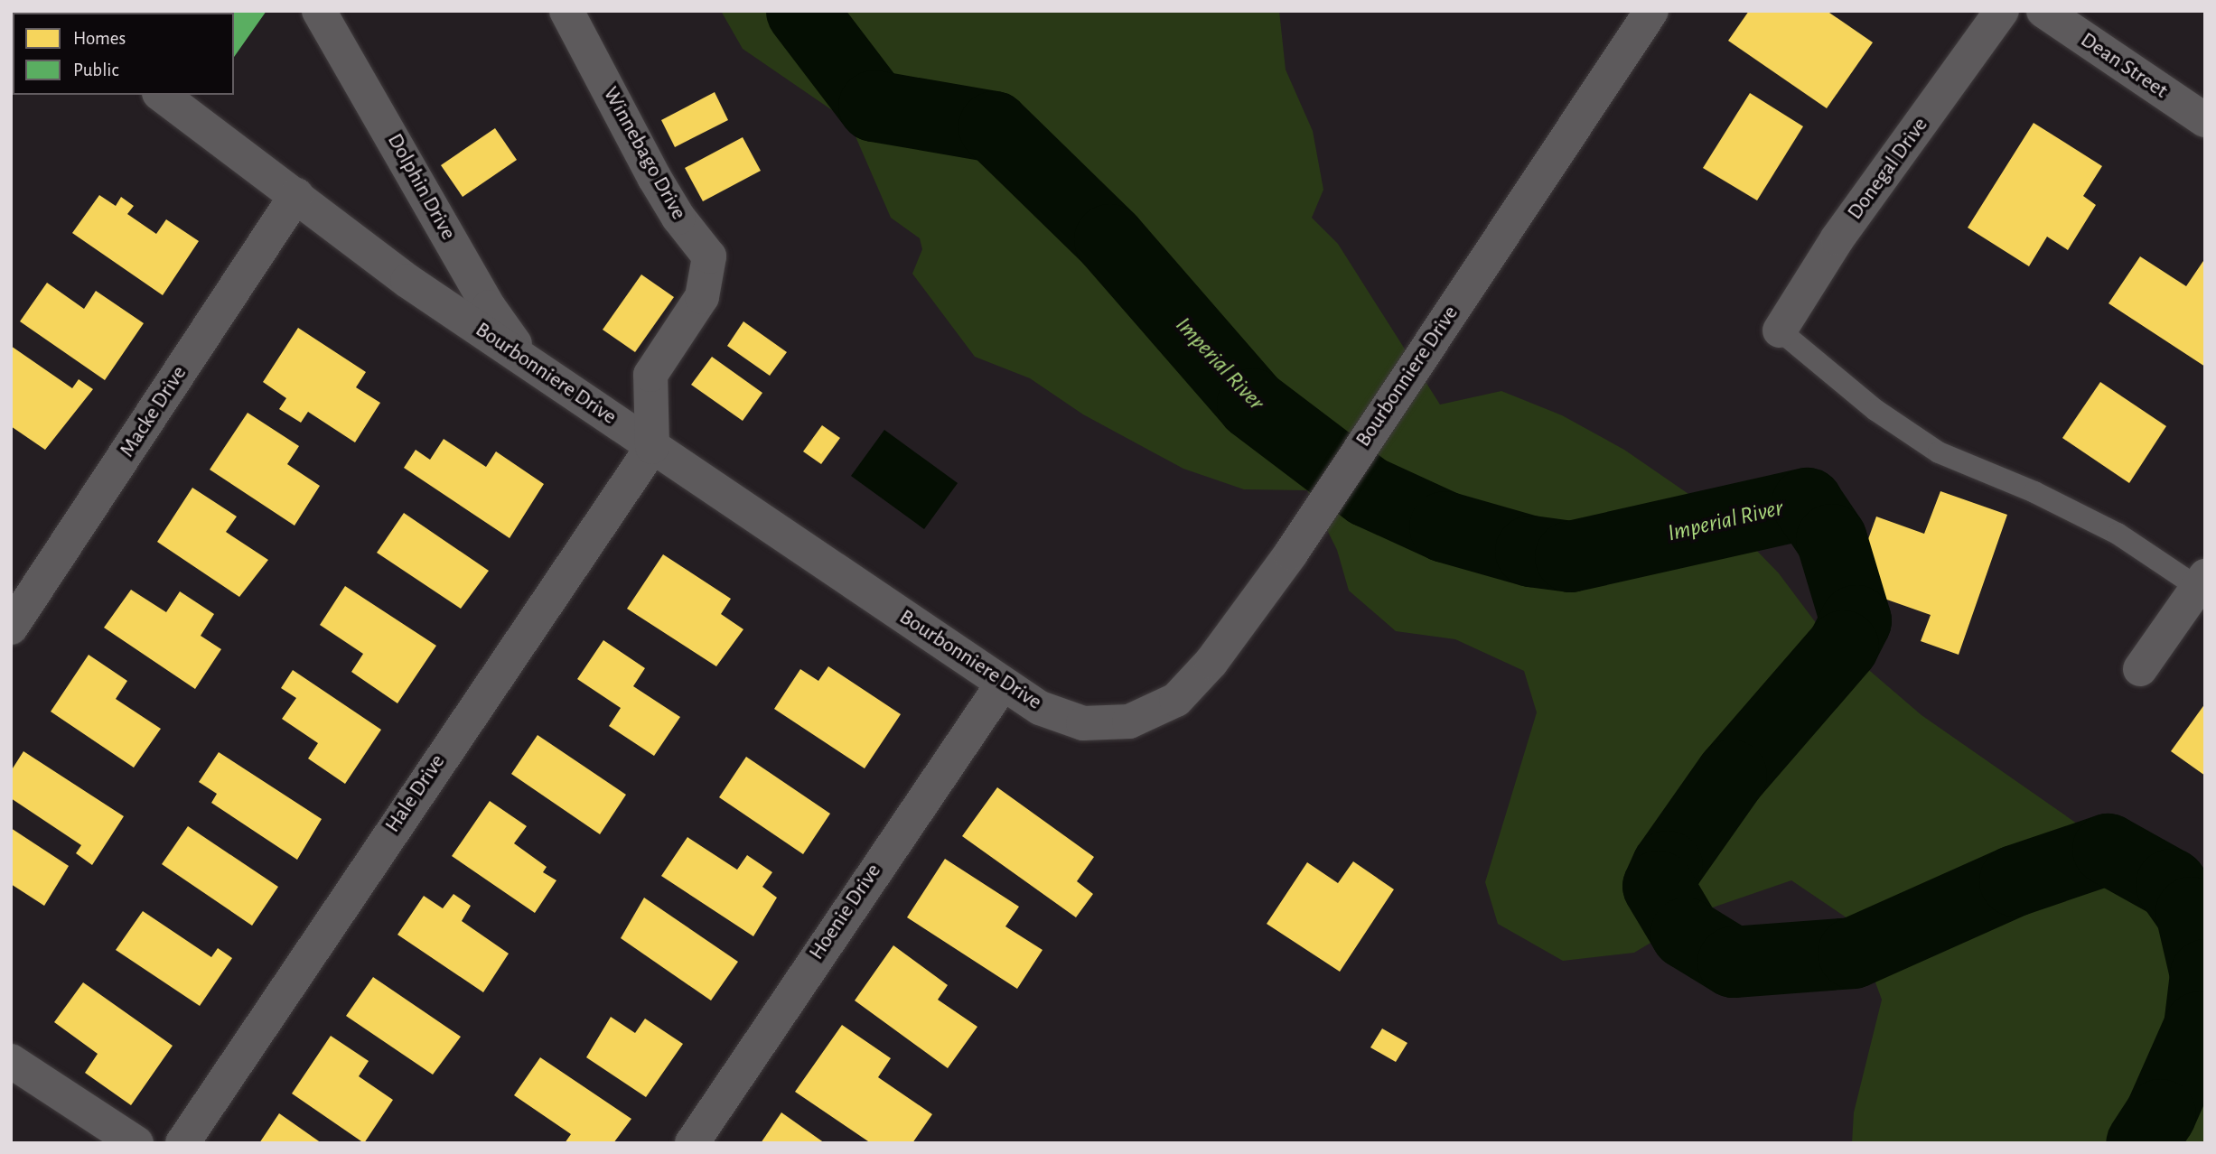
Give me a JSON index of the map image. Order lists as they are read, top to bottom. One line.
{"streets":{"street":["Dean Street","Winnebago Drive","Donegal Drive","Dolphin Drive","Bourbonniere Drive","Macke Drive","Hale Drive","Hoenie Drive"]},"crossings":[["Winnebago Drive","Bourbonniere Drive"],["Winnebago Drive","Hale Drive"],["Dolphin Drive","Bourbonniere Drive"],["Bourbonniere Drive","Macke Drive"],["Bourbonniere Drive","Hale Drive"],["Bourbonniere Drive","Hoenie Drive"]],"water":["Imperial River"],"legend":["Homes","Public"]}
